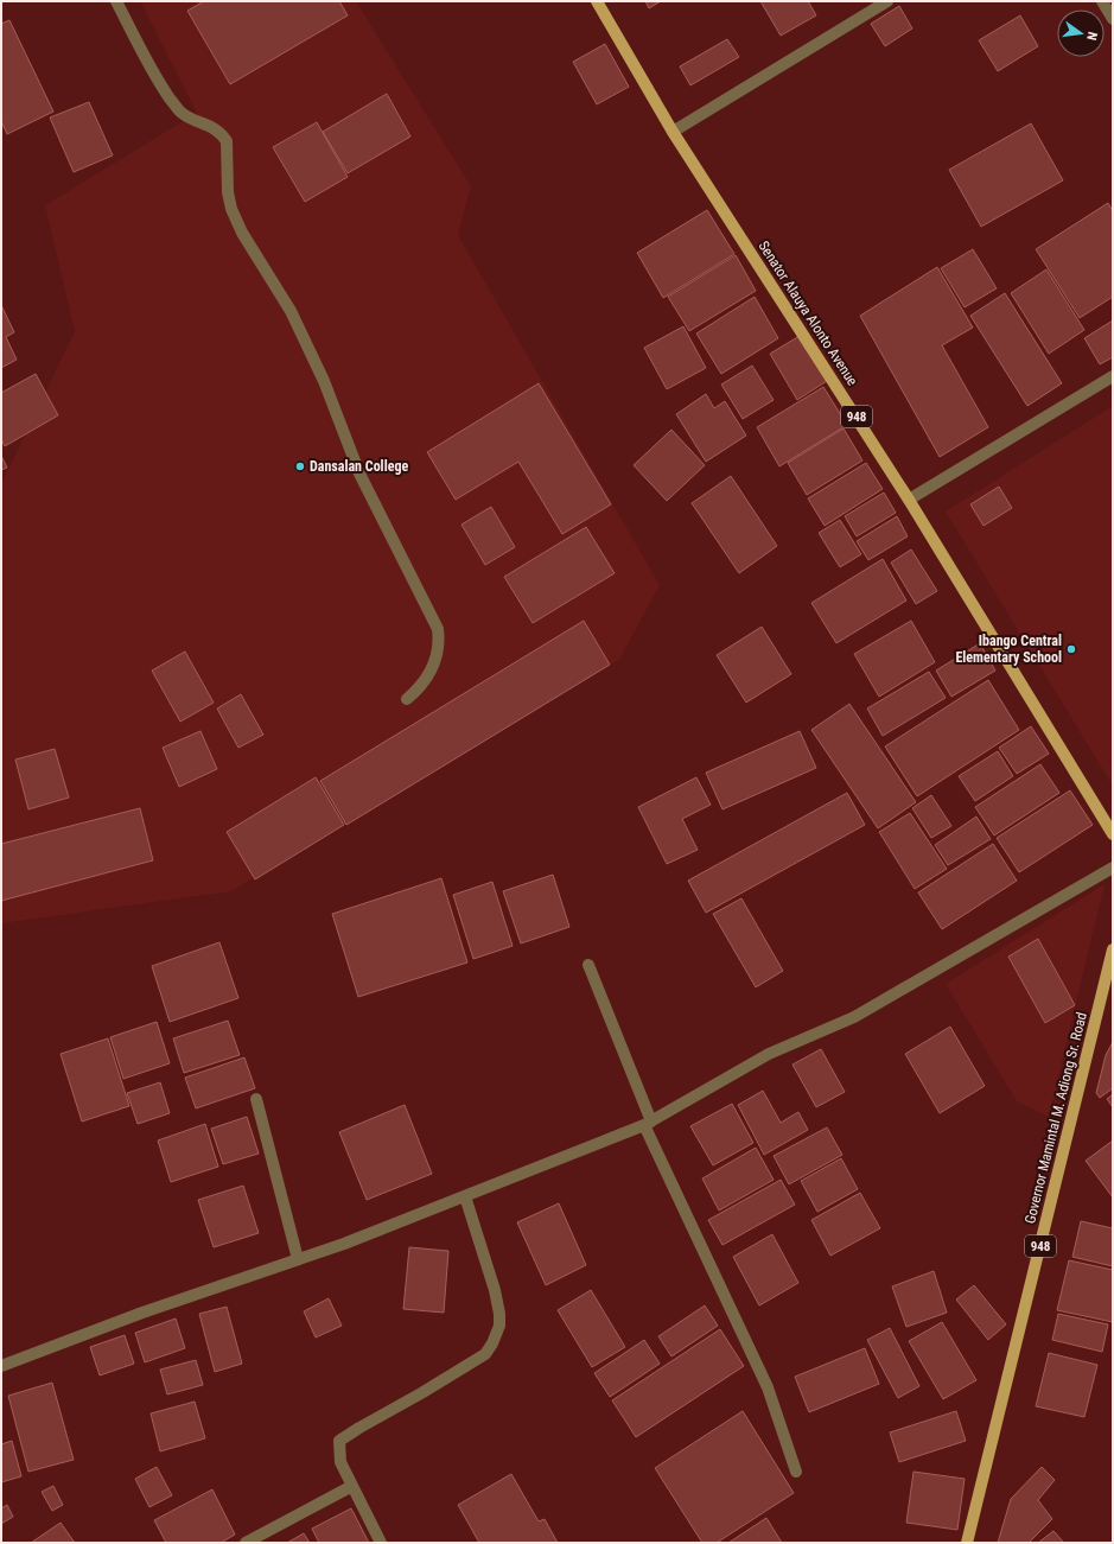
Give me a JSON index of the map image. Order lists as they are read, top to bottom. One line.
{"streets":{"main road":["Senator Alauya Alonto Avenue","948","Governor Mamintal M. Adiong Sr. Road"]},"places":["Dansalan College","Ibango Central Elementary School"],"north":"right"}
